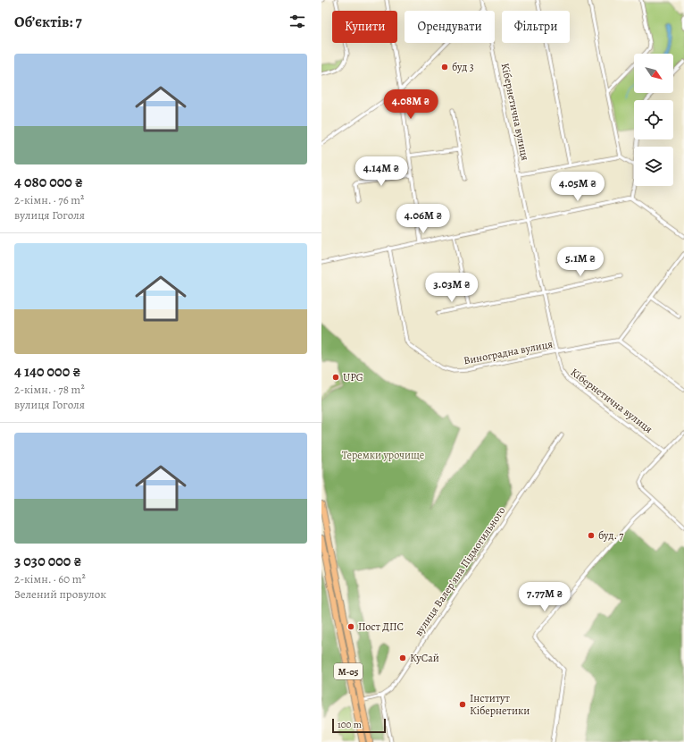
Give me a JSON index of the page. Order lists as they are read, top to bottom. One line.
{"streets":{"highway":["М-05"],"street":["Кібернетична вулиця","Виноградна вулиця","вулиця Валерʼяна Підмогильного"]},"crossings":[["Кібернетична вулиця","Виноградна вулиця"],["вулиця Валерʼяна Підмогильного","М-05"]],"parks":["Теремки урочище"],"places":["буд 3","UPG","буд. 7","Пост ДПС","КуСай","Інститут Кібернетики"],"scale_bar":"100 m","north":"bottom right","page":{"heading":"Об’єктів: 7","chip":["Купити","Орендувати","Фільтри"],"list":[{"name":"4 080 000 ₴","note":"2-кімн. · 76 m² · вулиця Гоголя"},{"name":"4 140 000 ₴","note":"2-кімн. · 78 m² · вулиця Гоголя"},{"name":"3 030 000 ₴","note":"2-кімн. · 60 m² · Зелений провулок"}],"price":["4.08M ₴","4.14M ₴","4.05M ₴","4.06M ₴","5.1M ₴","3.03M ₴","7.77M ₴"],"scale":"100 m"}}
